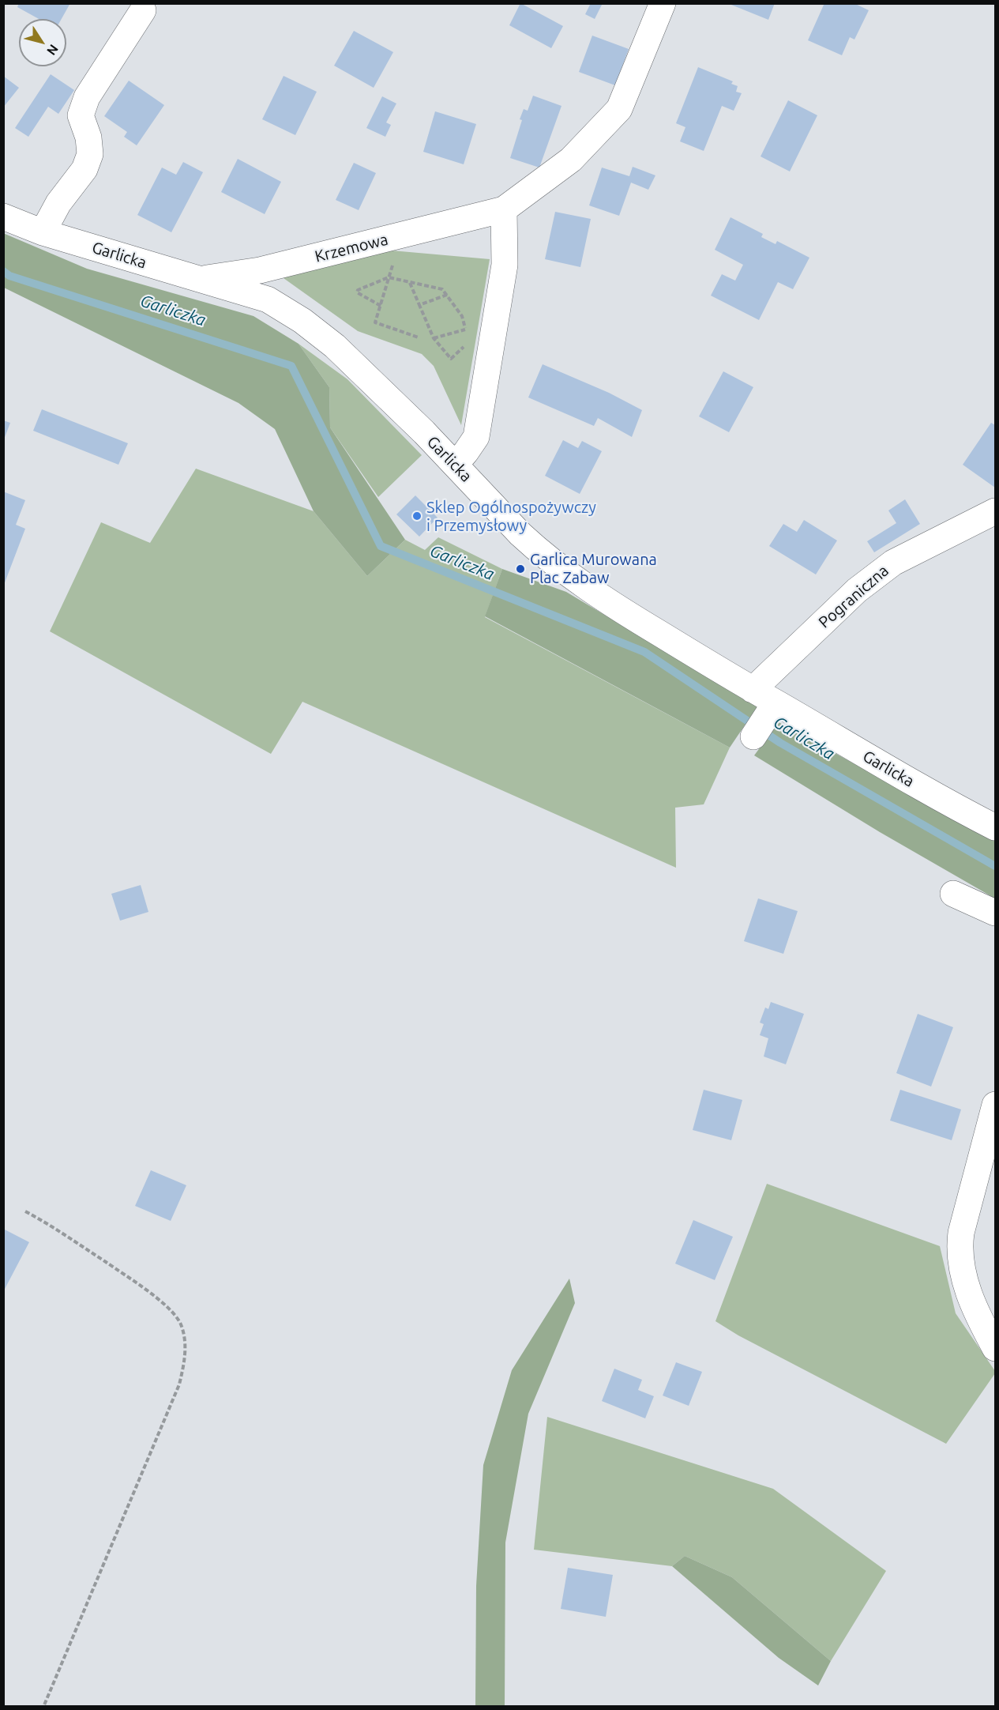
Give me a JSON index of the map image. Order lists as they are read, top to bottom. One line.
{"streets":{"street":["Krzemowa","Garlicka","Pograniczna"]},"crossings":[["Krzemowa","Garlicka"],["Garlicka","Pograniczna"]],"water":["Garliczka"],"places":["Sklep Ogólnospożywczy i Przemysłowy","Garlica Murowana Plac Zabaw"],"north":"bottom right"}
